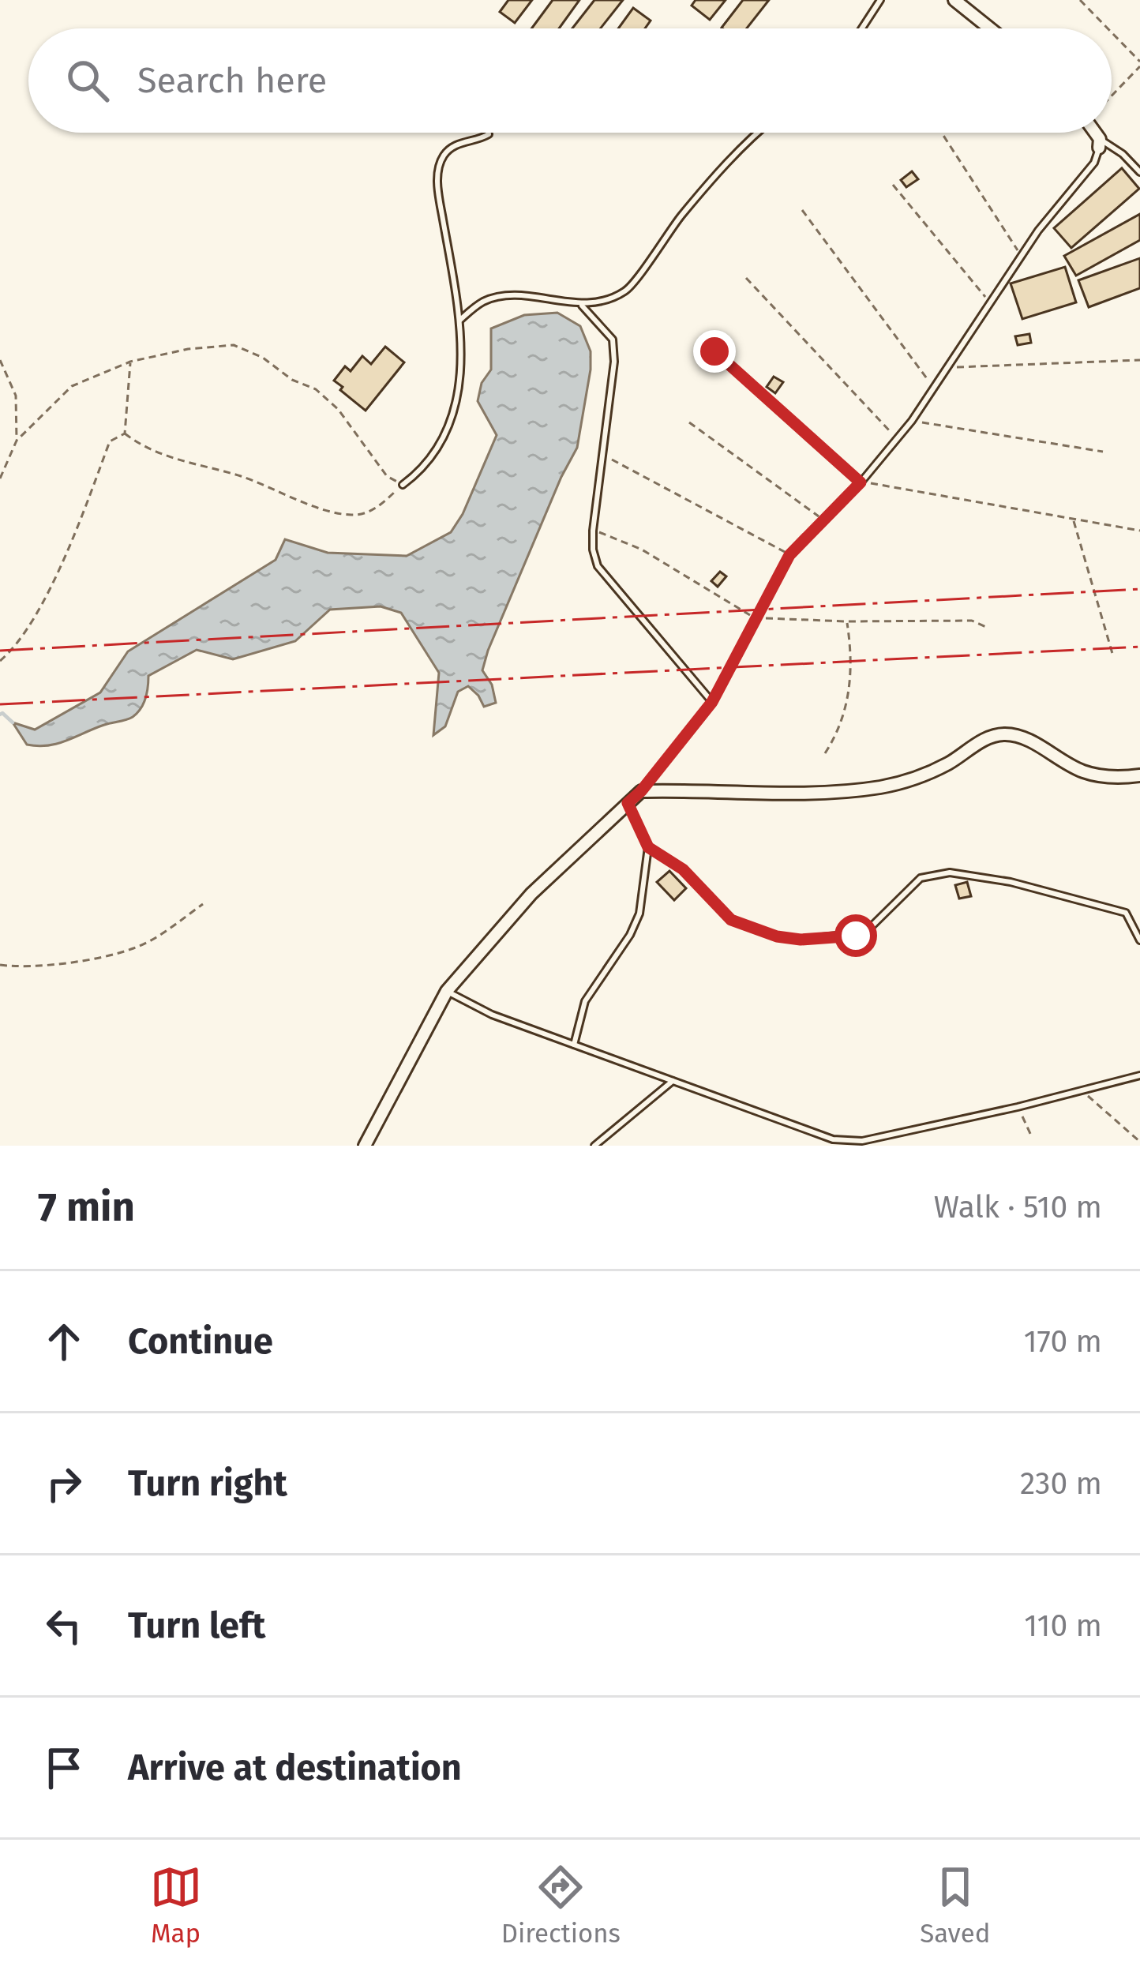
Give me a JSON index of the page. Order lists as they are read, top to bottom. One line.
{"page":{"search":"Search here","heading":["7 min","Walk · 510 m"],"list":[["Continue","170 m"],["Turn right","230 m"],["Turn left","110 m"],"Arrive at destination"],"nav":["Map","Directions","Saved"]}}
